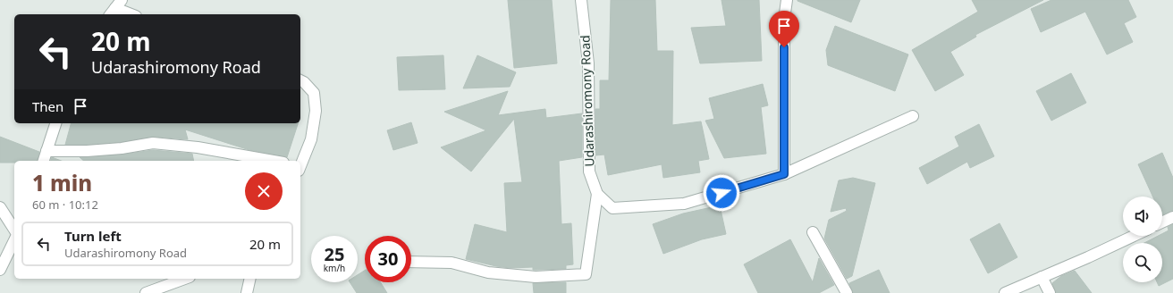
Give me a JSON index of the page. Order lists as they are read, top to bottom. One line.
{"streets":{"street":["Udarashiromony Road"]},"page":{"turn":["20 m","Udarashiromony Road"],"then":"Then","heading":["1 min","60 m · 10:12"],"list":[{"name":"Turn left","note":"Udarashiromony Road","value":"20 m"}],"speed":"25 km/h","limit":"30"}}
